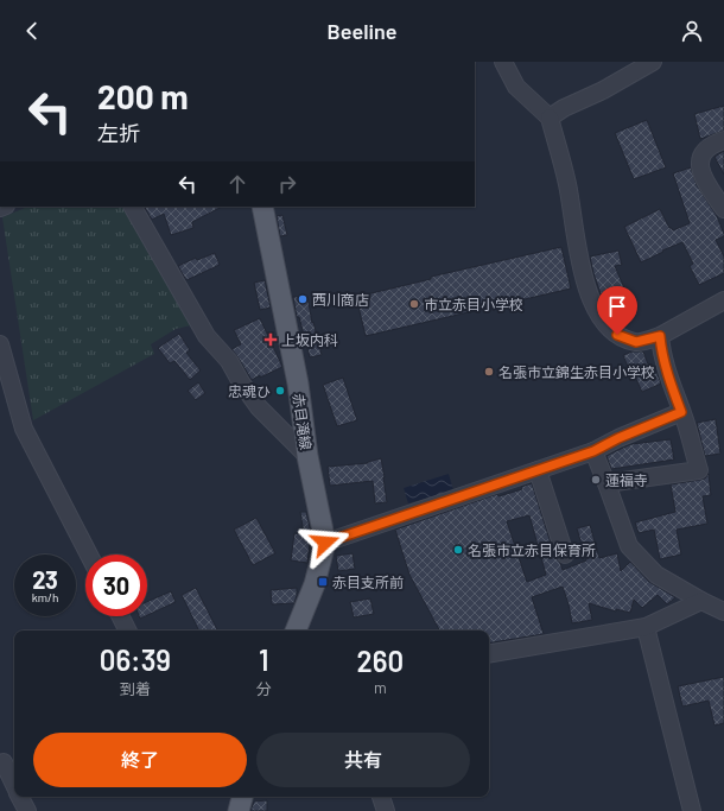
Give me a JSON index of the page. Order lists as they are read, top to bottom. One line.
{"streets":{"main road":["赤目滝線"]},"places":{"other":["西川商店","市立赤目小学校","名張市立錦生赤目小学校","忠魂ひ","蓮福寺","名張市立赤目保育所"],"health":["上坂内科"],"transit":["赤目支所前"]},"page":{"header":"Beeline","turn":["200 m","左折"],"speed":"23 km/h","limit":"30","eta":["06:39","到着","1","分","260","m"],"buttons":["終了","共有"]}}
